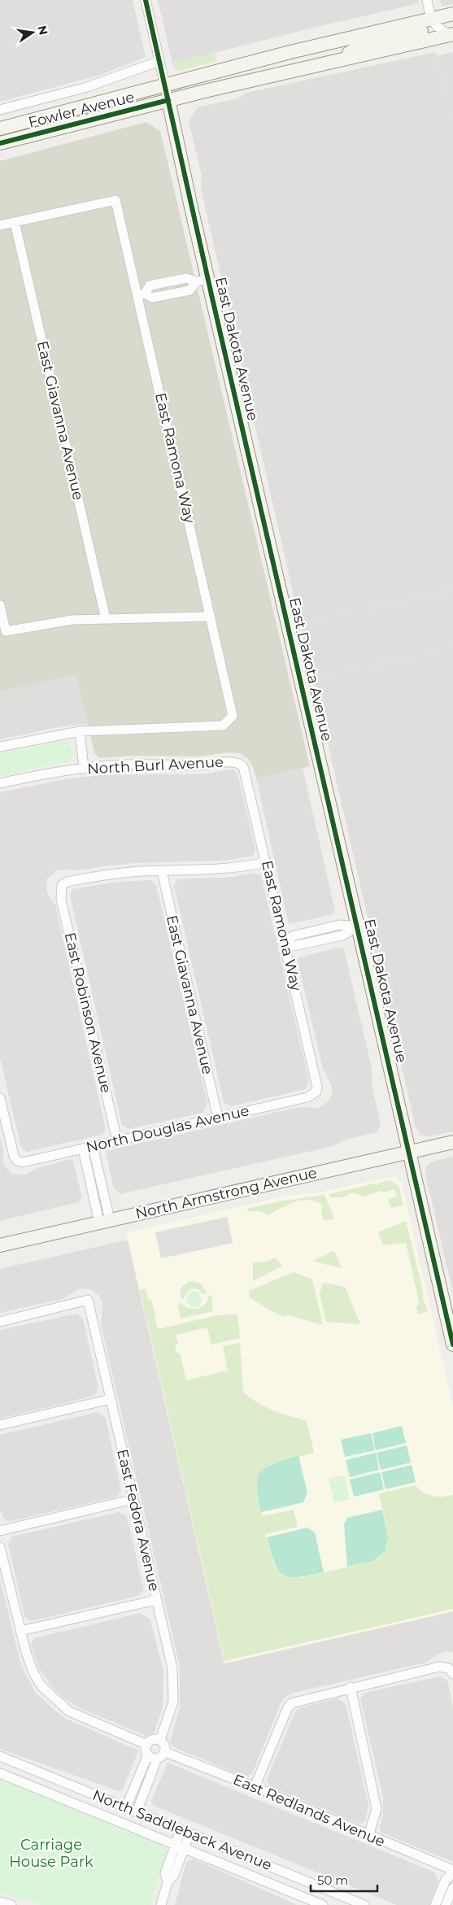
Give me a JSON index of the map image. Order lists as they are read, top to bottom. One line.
{"streets":{"street":["Fowler Avenue","East Dakota Avenue","East Giavanna Avenue","East Ramona Way","North Burl Avenue","East Robinson Avenue","North Douglas Avenue","North Armstrong Avenue","East Fedora Avenue","East Redlands Avenue","North Saddleback Avenue"]},"crossings":[["Fowler Avenue","East Dakota Avenue"],["East Dakota Avenue","North Armstrong Avenue"],["East Giavanna Avenue","East Ramona Way"],["East Giavanna Avenue","East Robinson Avenue"],["East Giavanna Avenue","North Douglas Avenue"],["East Ramona Way","North Burl Avenue"],["East Ramona Way","North Douglas Avenue"],["East Robinson Avenue","North Douglas Avenue"],["East Fedora Avenue","East Redlands Avenue"]],"parks":["Carriage House Park"],"scale_bar":"50 m","north":"right"}
